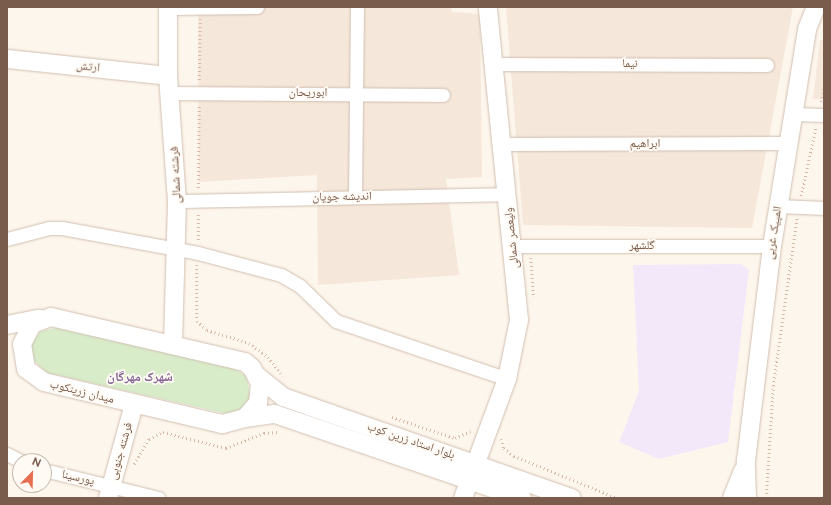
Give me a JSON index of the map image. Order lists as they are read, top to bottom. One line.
{"streets":{"street":["نیما","ارتش","ابوریحان","ابراهیم","فرشته شمالی","اندیشه جویان","المپیک غربی","ولیعصر شمالی","گلشهر","میدان زرینکوب","بلوار استاد زرین کوب","فرشته جنوبی","پورسینا"]},"crossings":[["نیما","ولیعصر شمالی"],["ارتش","ابوریحان"],["ارتش","فرشته شمالی"],["ابوریحان","فرشته شمالی"],["ابراهیم","المپیک غربی"],["ابراهیم","ولیعصر شمالی"],["فرشته شمالی","اندیشه جویان"],["اندیشه جویان","ولیعصر شمالی"],["المپیک غربی","گلشهر"],["ولیعصر شمالی","گلشهر"],["ولیعصر شمالی","بلوار استاد زرین کوب"],["میدان زرینکوب","بلوار استاد زرین کوب"],["میدان زرینکوب","فرشته جنوبی"],["فرشته جنوبی","پورسینا"]],"districts":["شهرک مهرگان"],"north":"top right"}
